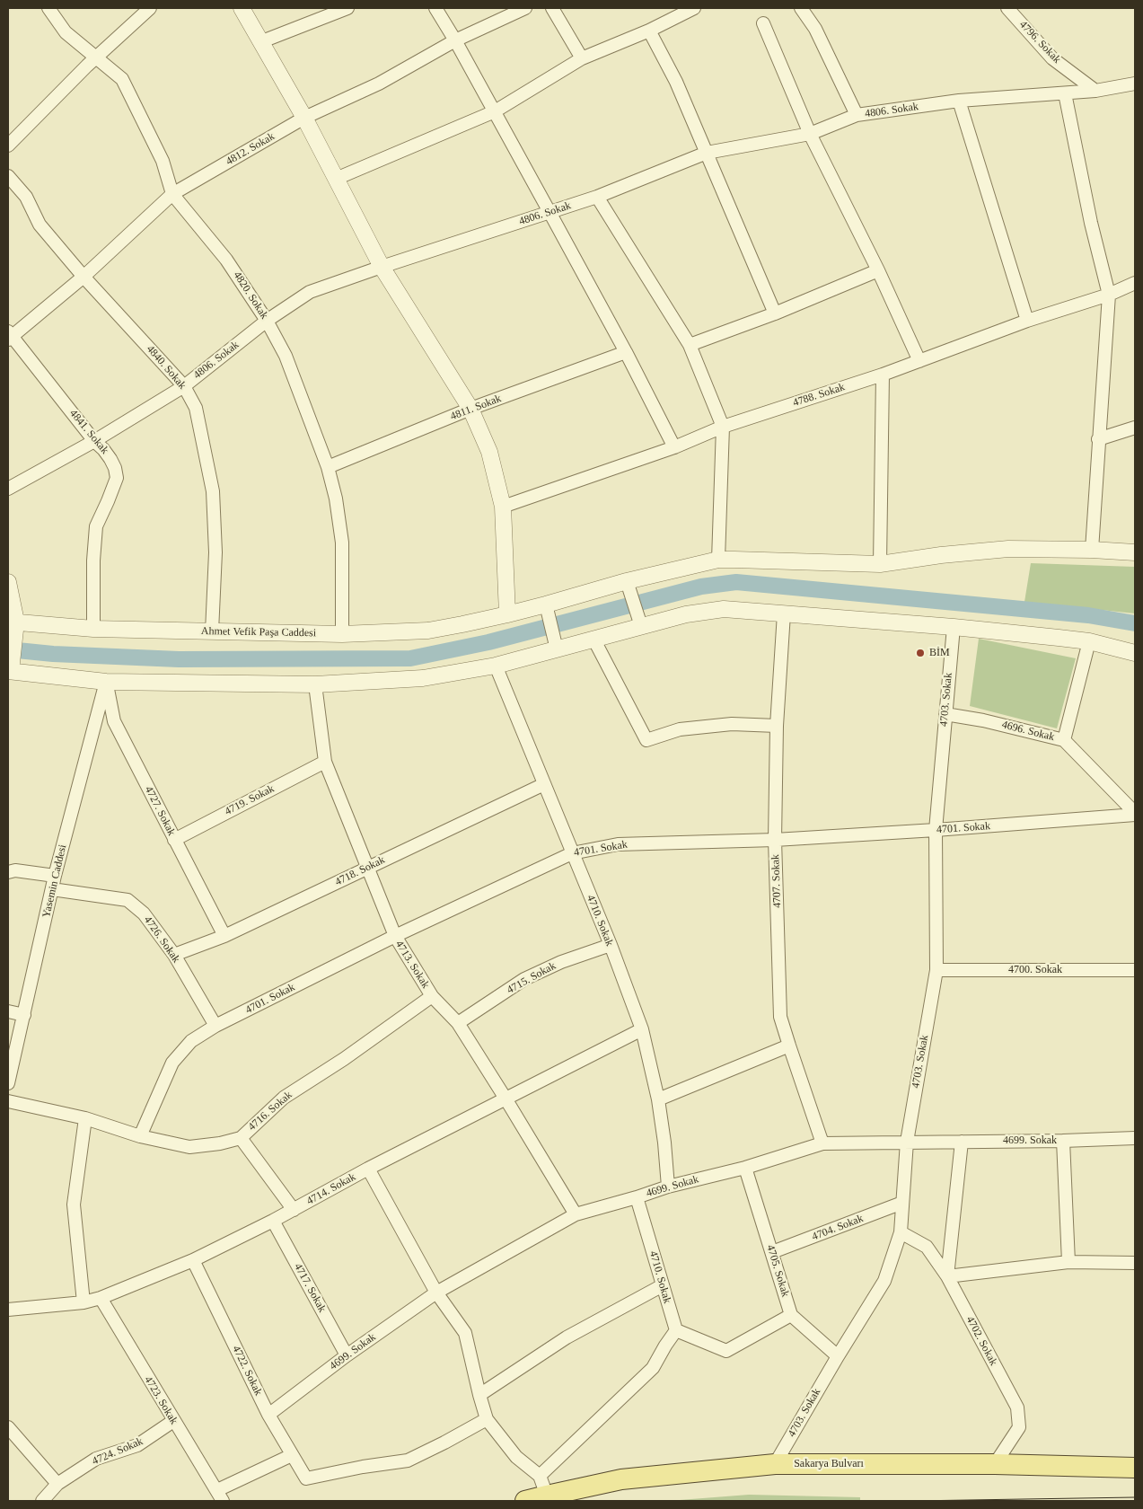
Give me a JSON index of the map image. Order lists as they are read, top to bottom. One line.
{"streets":{"main road":["Sakarya Bulvarı"],"street":["4796. Sokak","4806. Sokak","4812. Sokak","4820. Sokak","4840. Sokak","4788. Sokak","4811. Sokak","4841. Sokak","Ahmet Vefik Paşa Caddesi","4703. Sokak","4696. Sokak","4719. Sokak","4727. Sokak","4701. Sokak","4718. Sokak","Yasemin Caddesi","4707. Sokak","4710. Sokak","4726. Sokak","4713. Sokak","4700. Sokak","4715. Sokak","4716. Sokak","4699. Sokak","4714. Sokak","4704. Sokak","4705. Sokak","4717. Sokak","4702. Sokak","4722. Sokak","4723. Sokak","4724. Sokak"]},"crossings":[["4796. Sokak","4806. Sokak"],["4806. Sokak","4820. Sokak"],["4806. Sokak","4840. Sokak"],["4806. Sokak","4841. Sokak"],["4812. Sokak","4820. Sokak"],["4812. Sokak","4840. Sokak"],["4812. Sokak","4841. Sokak"],["4820. Sokak","4811. Sokak"],["4820. Sokak","Ahmet Vefik Paşa Caddesi"],["4840. Sokak","Ahmet Vefik Paşa Caddesi"],["4841. Sokak","Ahmet Vefik Paşa Caddesi"],["4703. Sokak","4696. Sokak"],["4703. Sokak","4701. Sokak"],["4703. Sokak","4700. Sokak"],["4703. Sokak","4699. Sokak"],["4703. Sokak","4704. Sokak"],["4703. Sokak","4702. Sokak"],["4703. Sokak","Sakarya Bulvarı"],["4696. Sokak","4701. Sokak"],["4719. Sokak","4727. Sokak"],["4719. Sokak","4713. Sokak"],["4727. Sokak","4718. Sokak"],["4727. Sokak","Yasemin Caddesi"],["4701. Sokak","4707. Sokak"],["4701. Sokak","4710. Sokak"],["4701. Sokak","4726. Sokak"],["4701. Sokak","4713. Sokak"],["4701. Sokak","4716. Sokak"],["4718. Sokak","4710. Sokak"],["4718. Sokak","4726. Sokak"],["4718. Sokak","4713. Sokak"],["Yasemin Caddesi","4726. Sokak"],["4707. Sokak","4699. Sokak"],["4710. Sokak","4715. Sokak"],["4710. Sokak","4699. Sokak"],["4710. Sokak","4714. Sokak"],["4713. Sokak","4715. Sokak"],["4713. Sokak","4716. Sokak"],["4713. Sokak","4699. Sokak"],["4713. Sokak","4714. Sokak"],["4699. Sokak","4705. Sokak"],["4699. Sokak","4717. Sokak"],["4699. Sokak","4722. Sokak"],["4714. Sokak","4717. Sokak"],["4714. Sokak","4722. Sokak"],["4714. Sokak","4723. Sokak"],["4704. Sokak","4705. Sokak"],["4702. Sokak","Sakarya Bulvarı"],["4723. Sokak","4724. Sokak"]],"places":["BİM"]}
